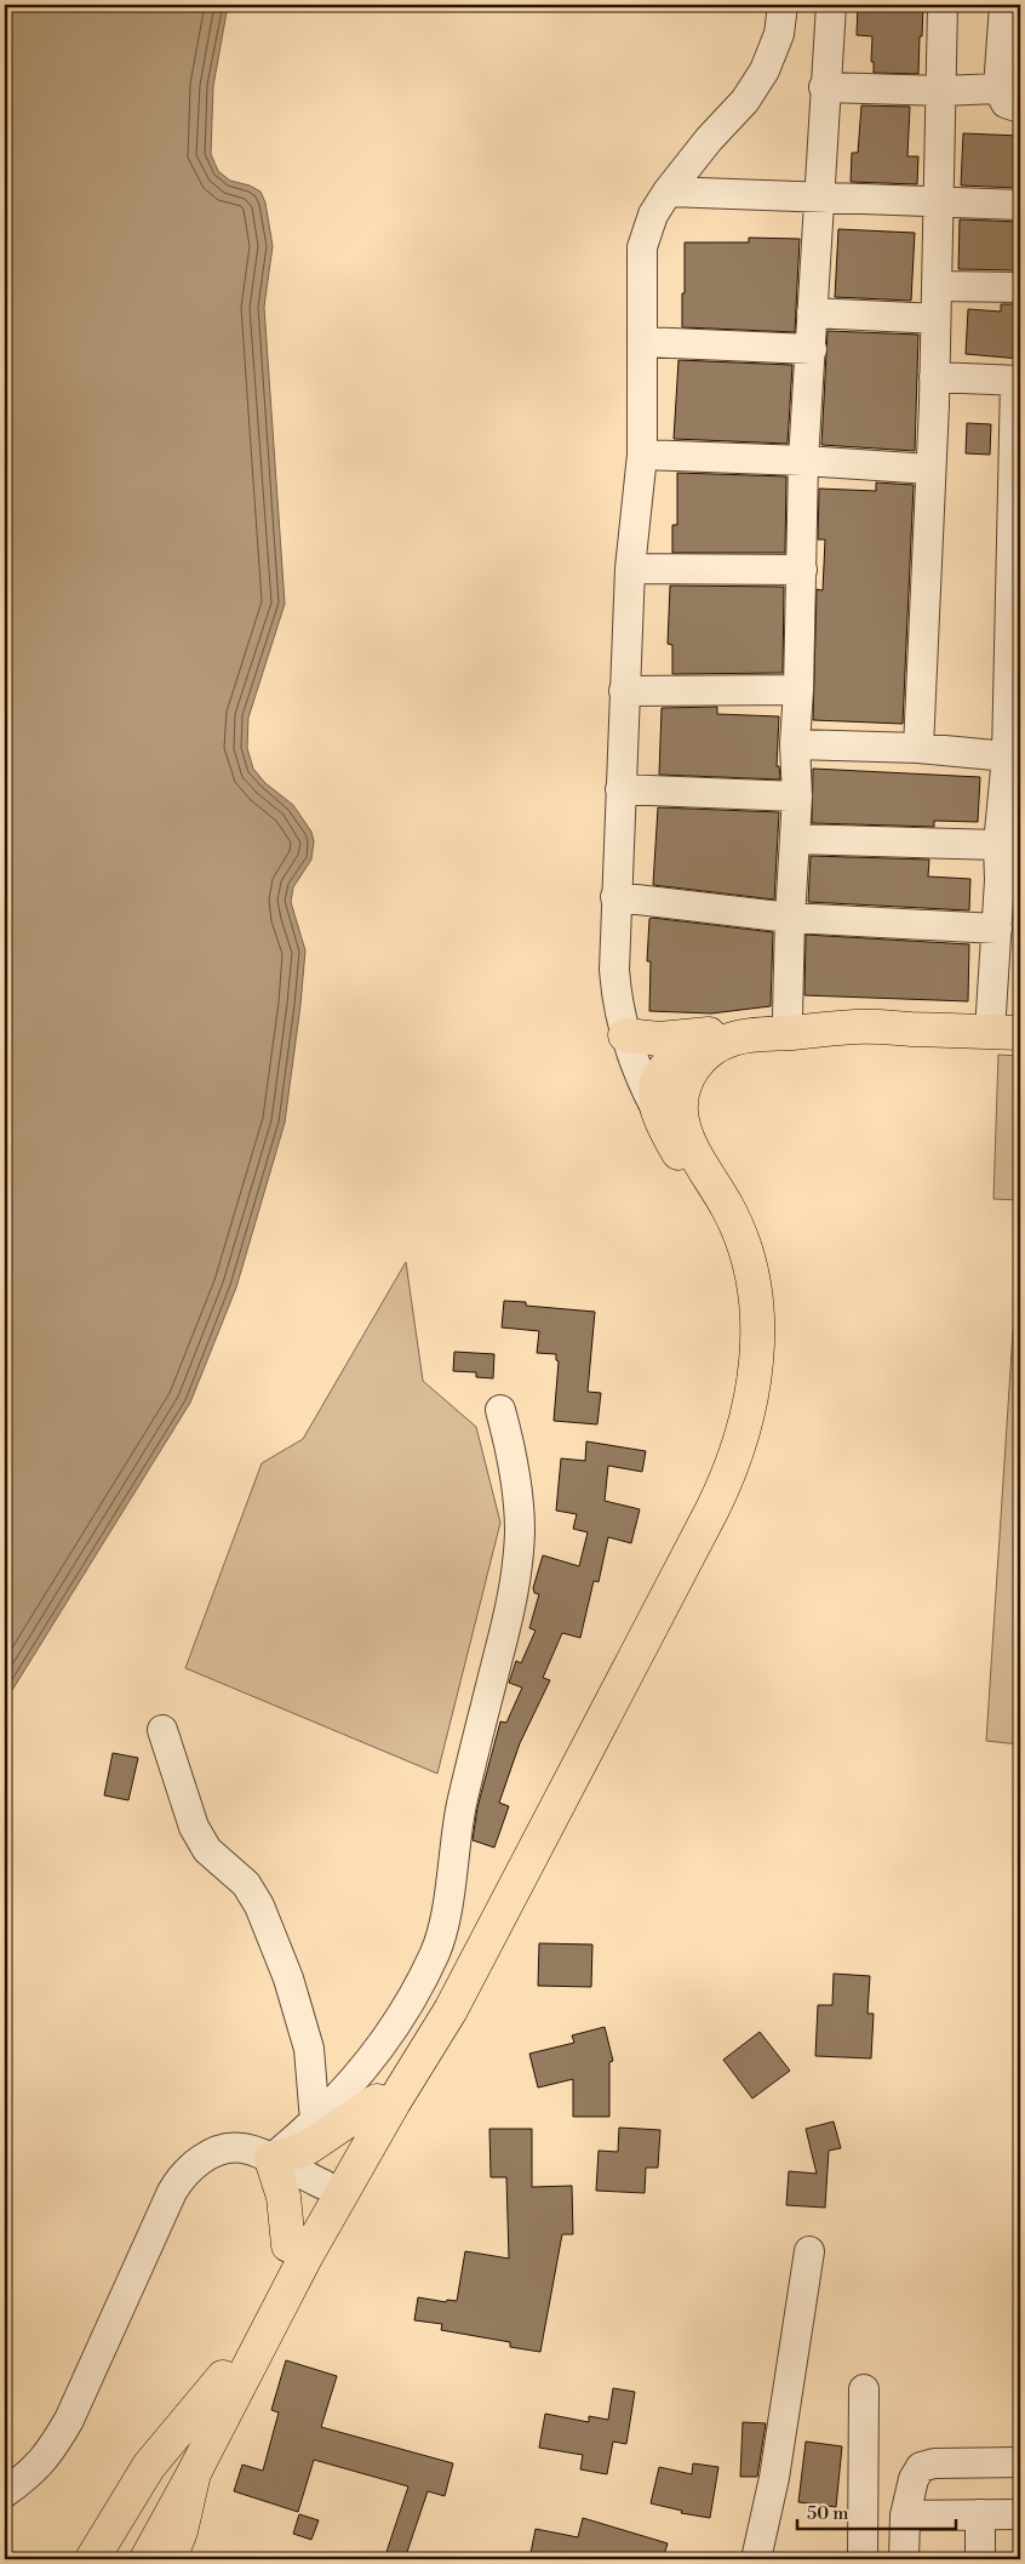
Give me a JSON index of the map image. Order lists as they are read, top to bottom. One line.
{"scale_bar":"50 m"}
